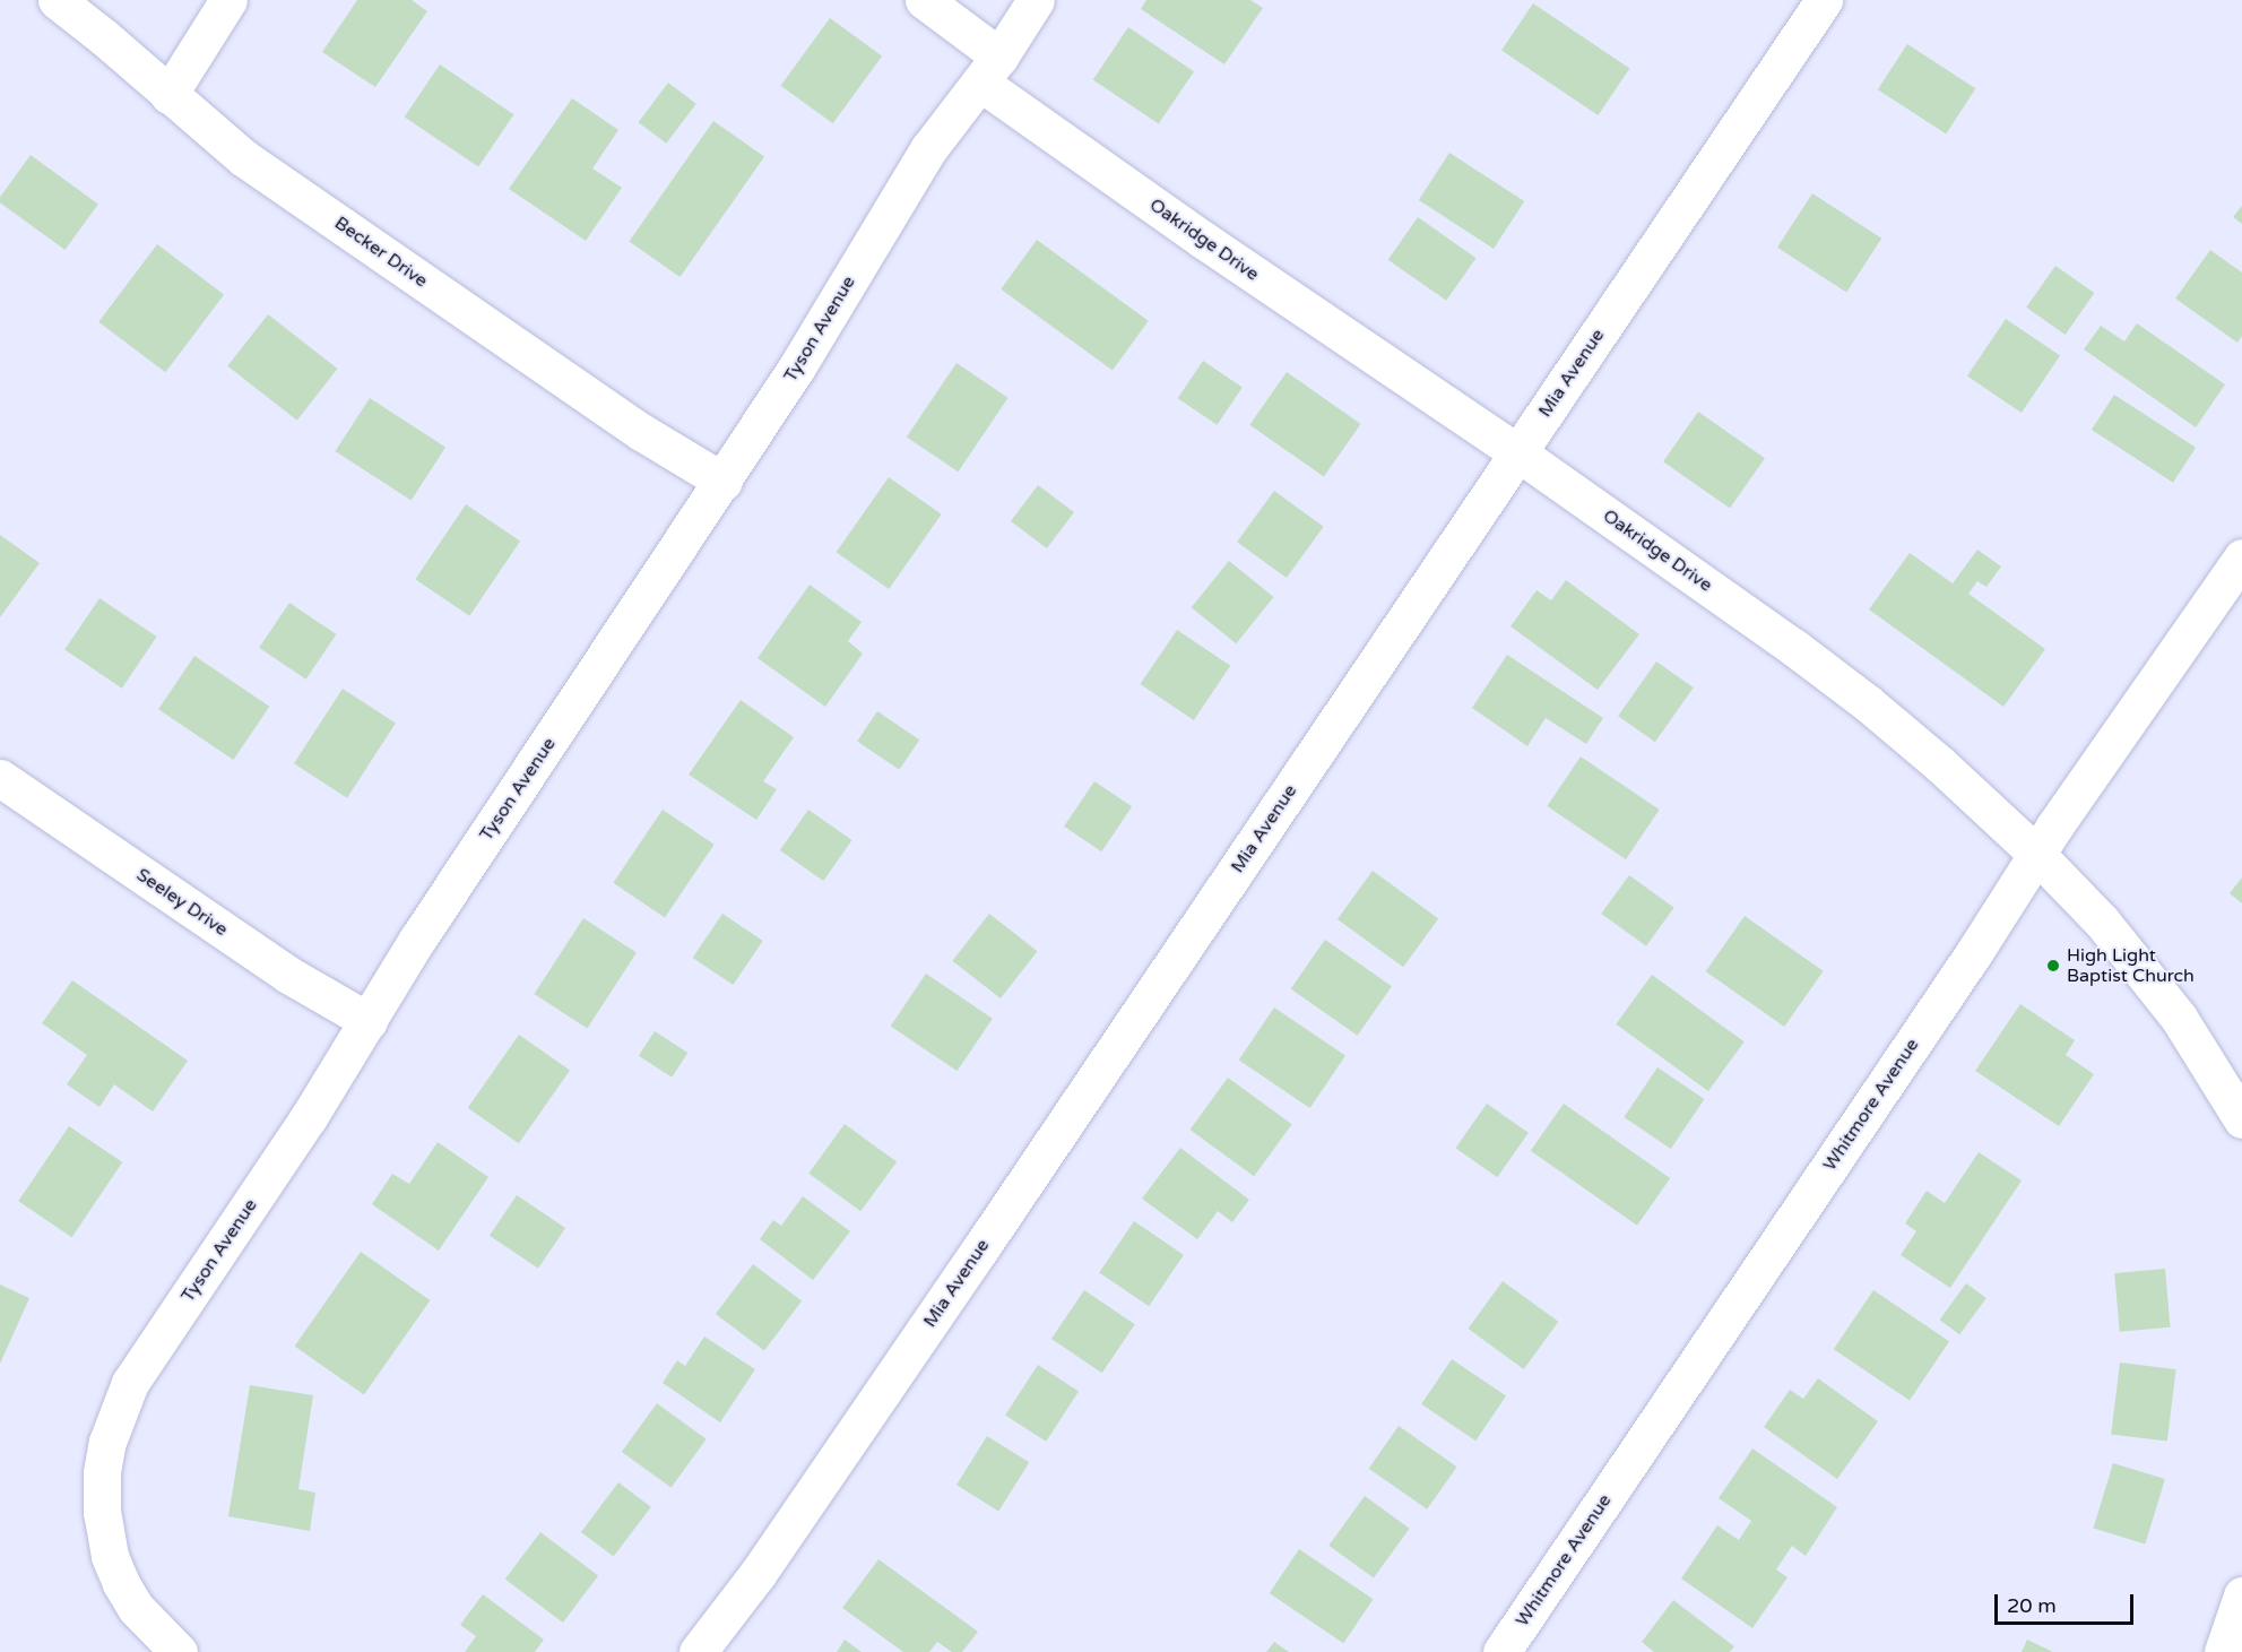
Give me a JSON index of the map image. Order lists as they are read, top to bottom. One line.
{"streets":{"street":["Oakridge Drive","Becker Drive","Tyson Avenue","Mia Avenue","Seeley Drive","Whitmore Avenue"]},"crossings":[["Oakridge Drive","Tyson Avenue"],["Oakridge Drive","Mia Avenue"],["Oakridge Drive","Whitmore Avenue"],["Becker Drive","Tyson Avenue"],["Tyson Avenue","Seeley Drive"]],"places":["High Light Baptist Church"],"scale_bar":"20 m"}
